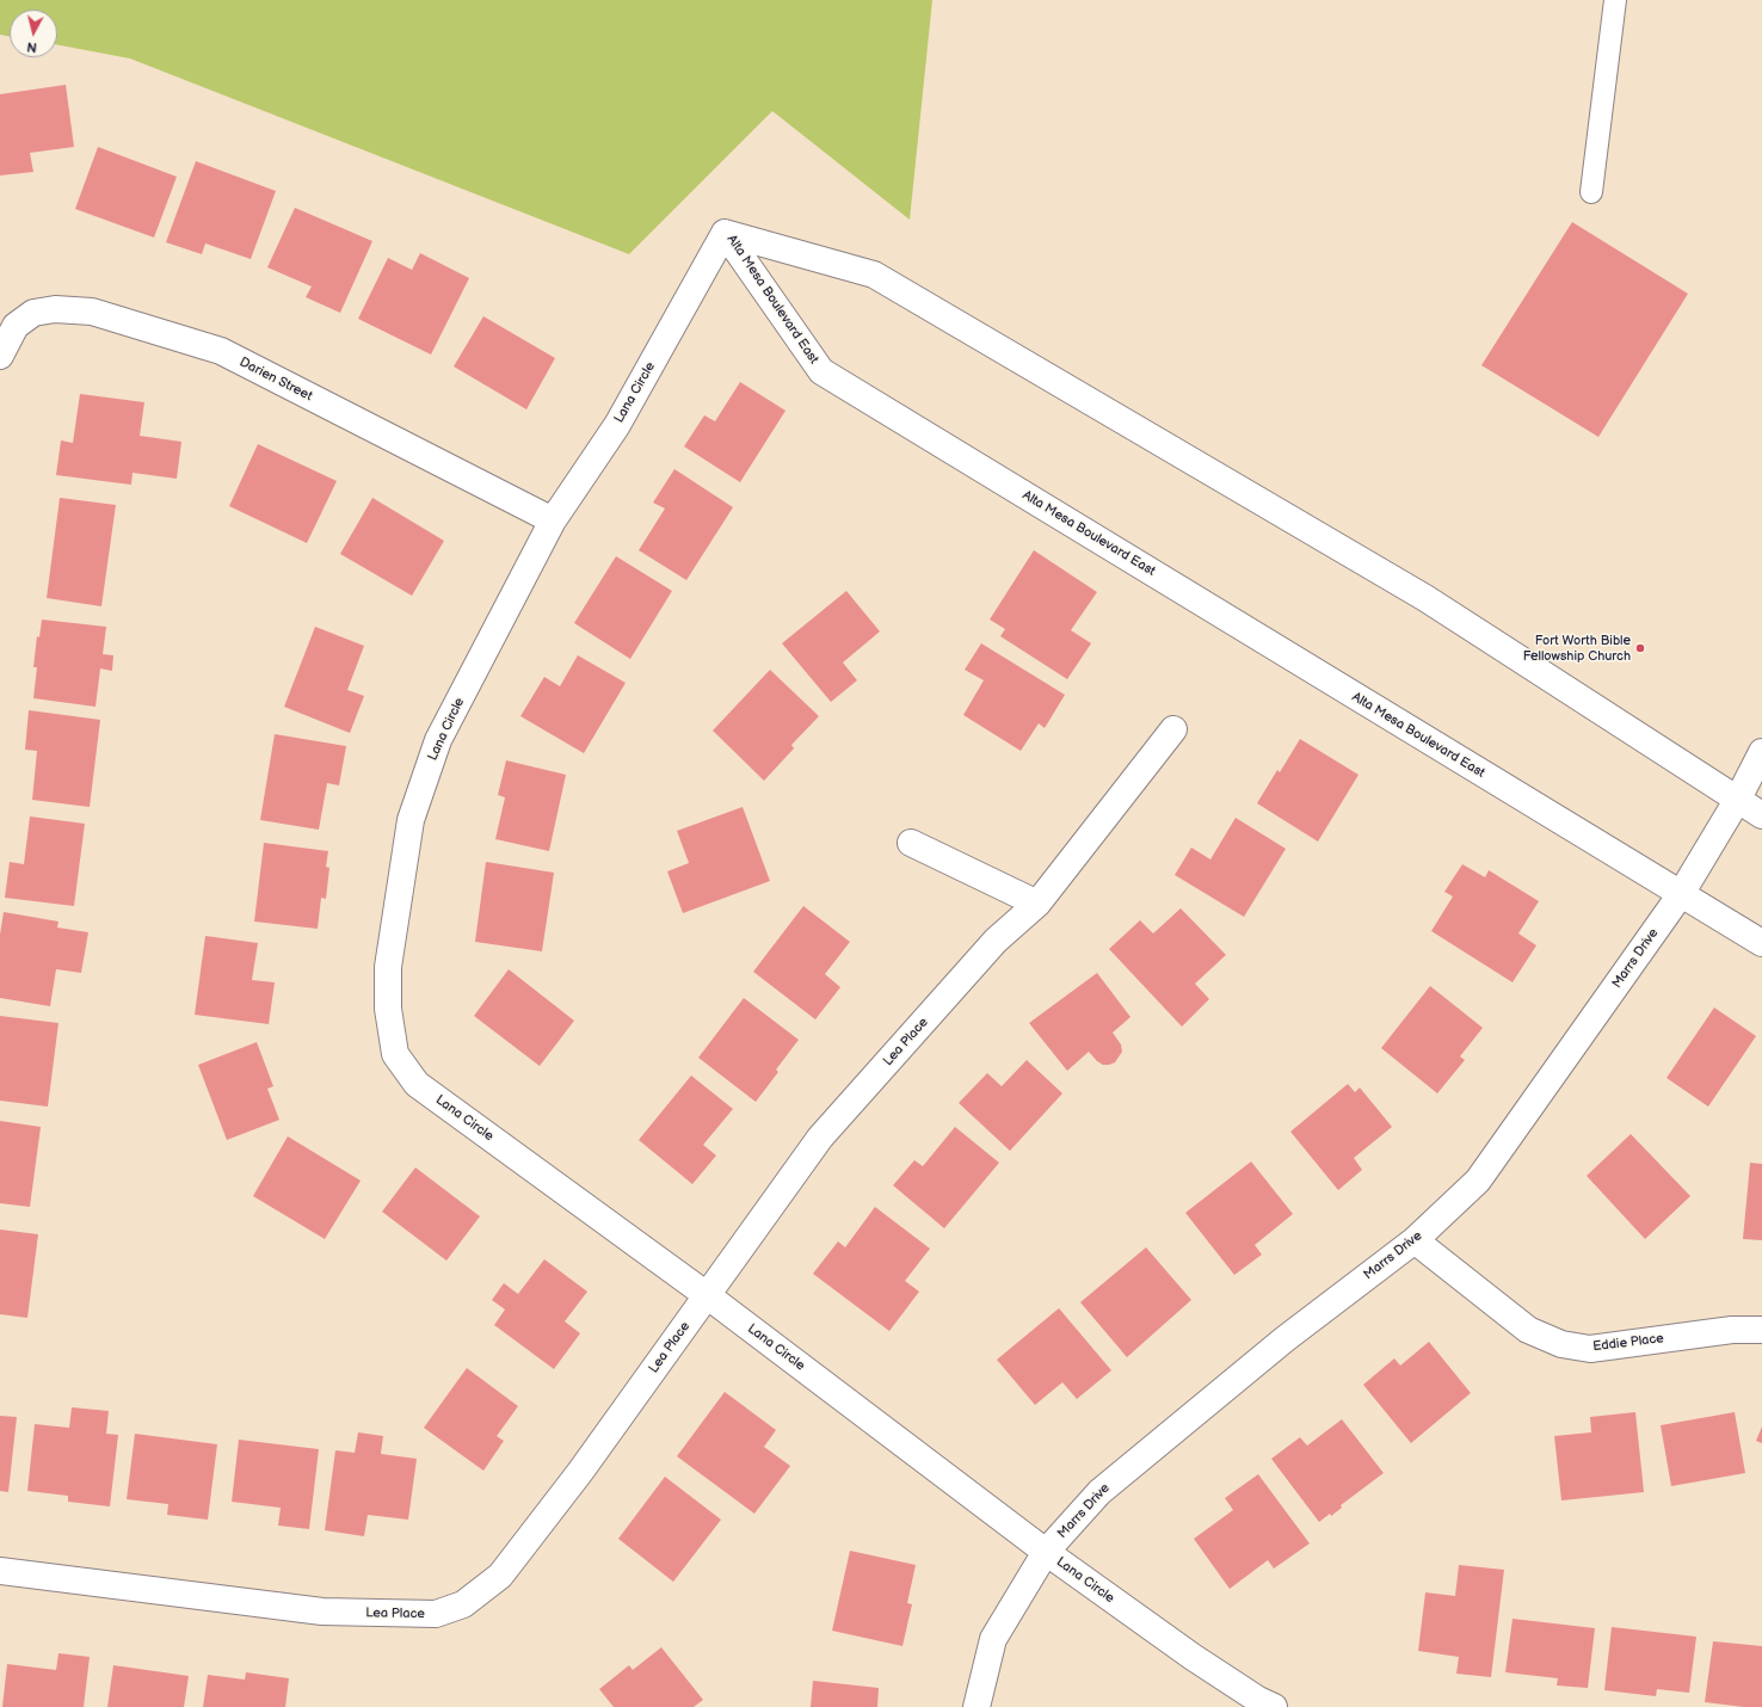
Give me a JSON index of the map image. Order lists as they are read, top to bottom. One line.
{"streets":{"street":["Alta Mesa Boulevard East","Darien Street","Lana Circle","Marrs Drive","Lea Place","Eddie Place"]},"crossings":[["Alta Mesa Boulevard East","Lana Circle"],["Alta Mesa Boulevard East","Marrs Drive"],["Darien Street","Lana Circle"],["Lana Circle","Marrs Drive"],["Lana Circle","Lea Place"],["Marrs Drive","Eddie Place"]],"places":["Fort Worth Bible Fellowship Church"],"north":"bottom"}
